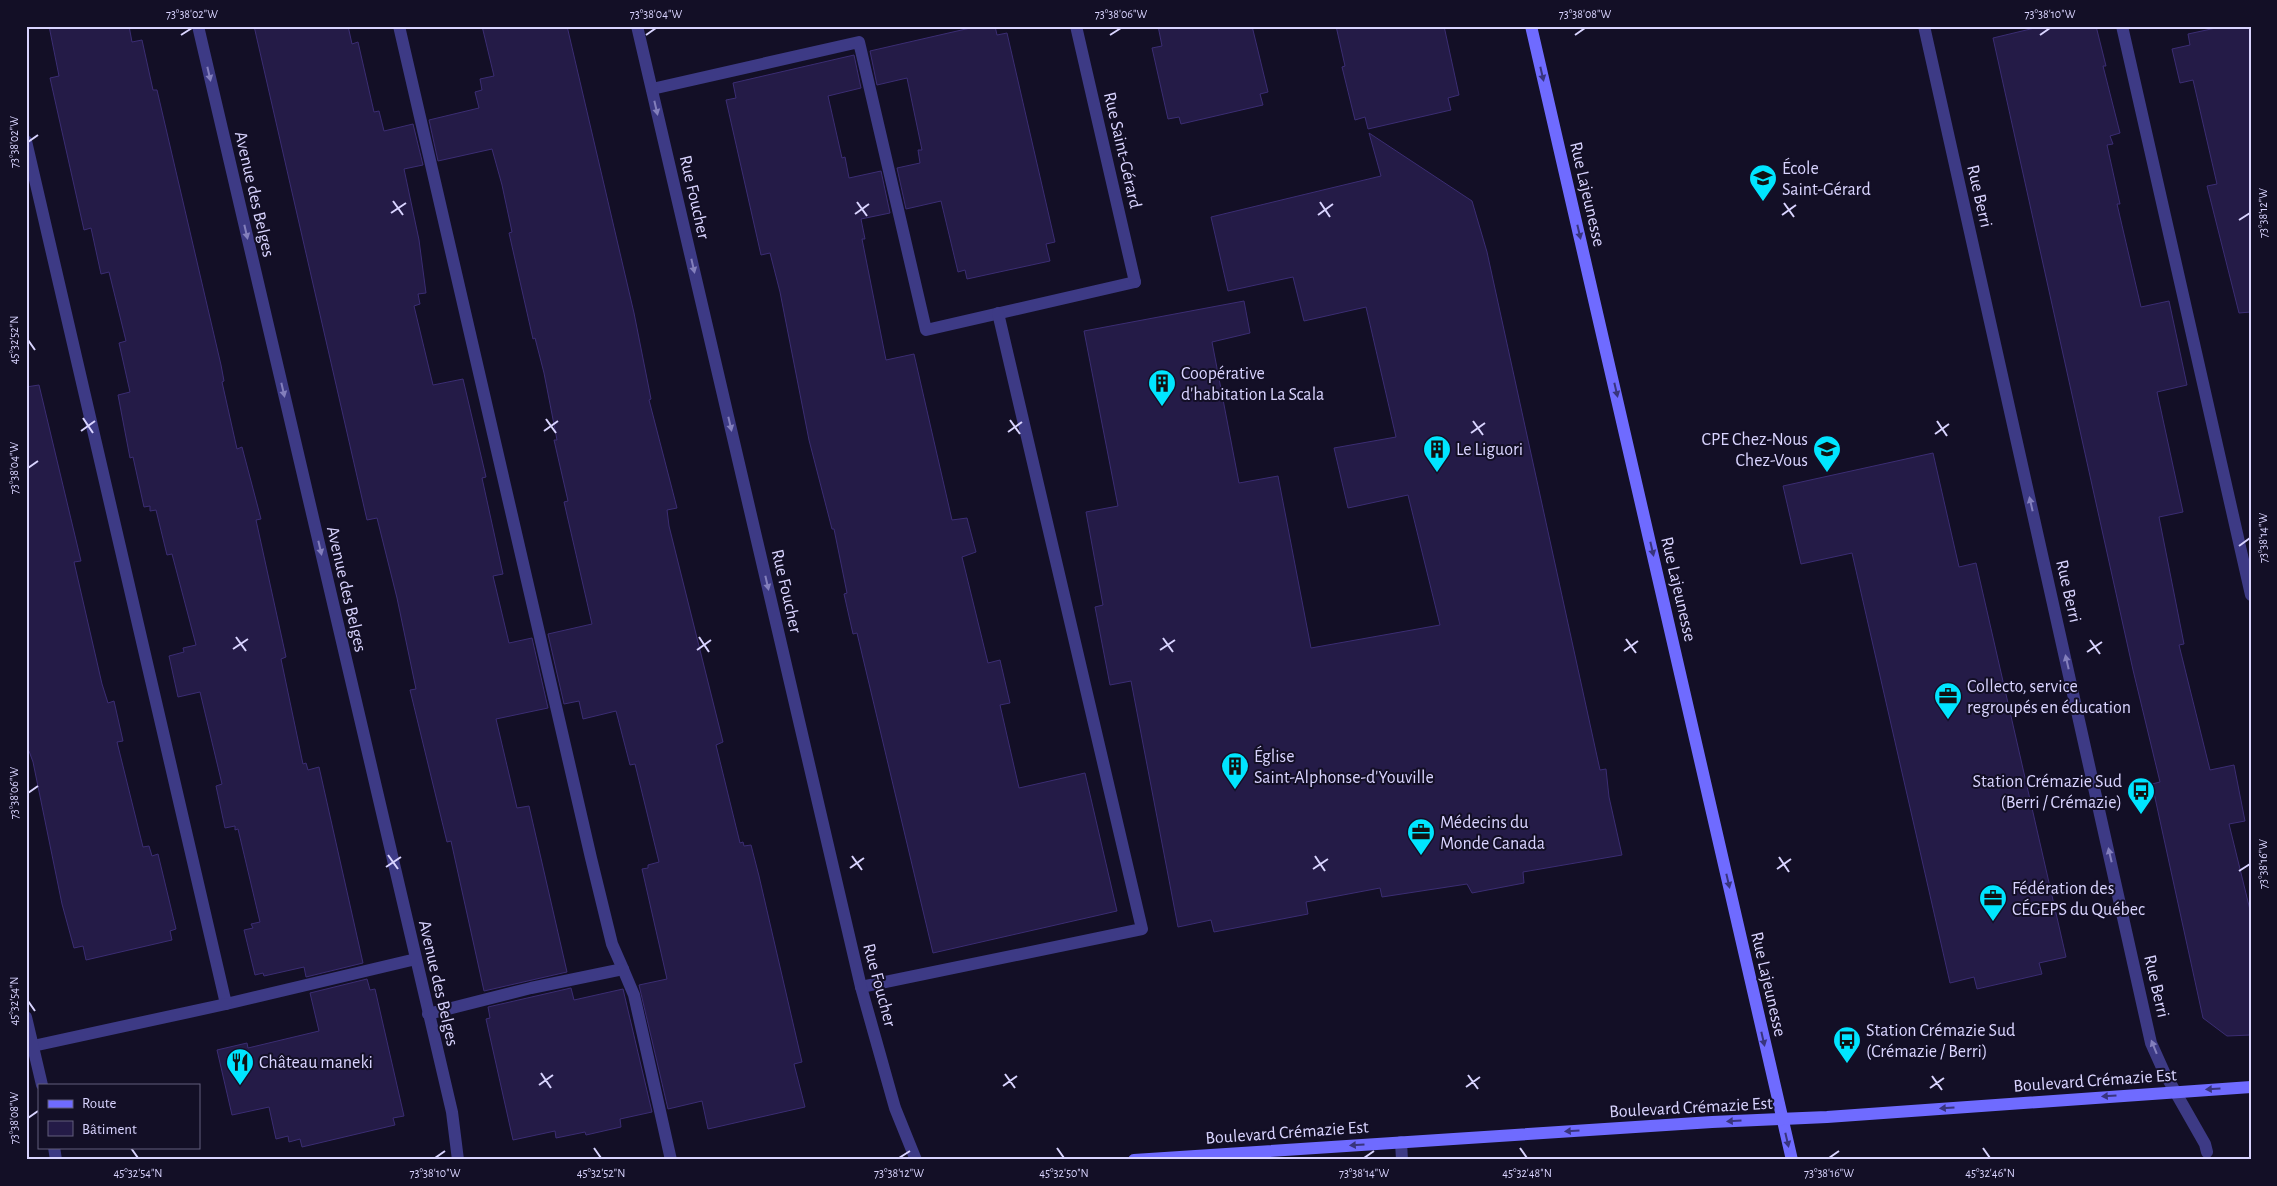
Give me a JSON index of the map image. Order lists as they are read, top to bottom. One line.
{"streets":{"main road":["Rue Lajeunesse","Boulevard Crémazie Est"],"street":["Rue Saint-Gérard","Avenue des Belges","Rue Berri","Rue Foucher"]},"crossings":[["Rue Lajeunesse","Boulevard Crémazie Est"],["Rue Berri","Boulevard Crémazie Est"]],"one_way":["Avenue des Belges","Rue Lajeunesse","Rue Berri","Rue Foucher","Boulevard Crémazie Est"],"places":{"school or university":["École Saint-Gérard","CPE Chez-Nous Chez-Vous"],"building":["Coopérative d'habitation La Scala","Le Liguori","Église Saint-Alphonse-d'Youville"],"office":["Collecto, service regroupés en éducation","Médecins du Monde Canada","Fédération des CÉGEPS du Québec"],"bus stop":["Station Crémazie Sud (Berri / Crémazie)","Station Crémazie Sud (Crémazie / Berri)"],"restaurant":["Château maneki"]},"legend":["Route","Bâtiment"],"coordinates":["73°38'02\"W","73°38'04\"W","73°38'06\"W","73°38'08\"W","73°38'10\"W","73°38'12\"W","45°32'52\"N","73°38'14\"W","73°38'16\"W","45°32'54\"N","45°32'50\"N","45°32'48\"N","45°32'46\"N"]}
